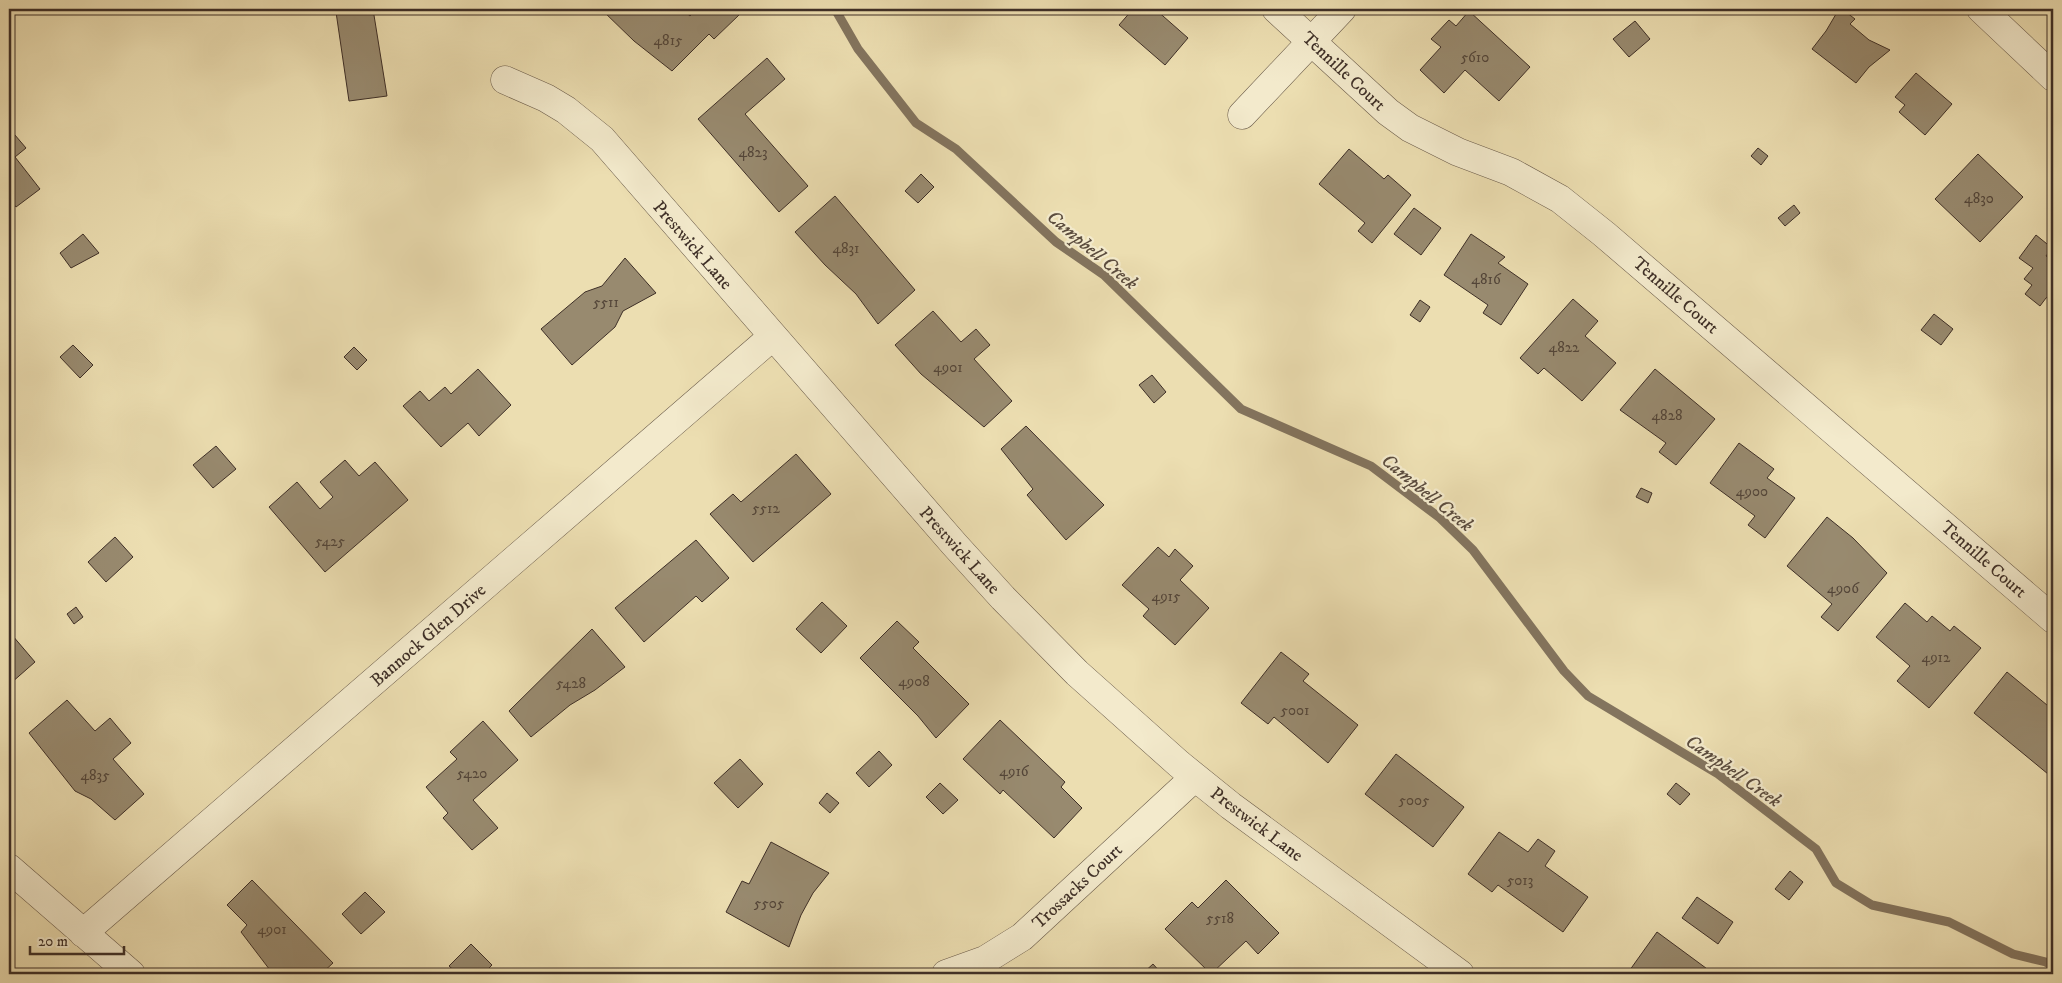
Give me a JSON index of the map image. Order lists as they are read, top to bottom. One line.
{"streets":{"street":["Tennille Court","Prestwick Lane","Bannock Glen Drive","Trossacks Court"]},"crossings":[["Prestwick Lane","Bannock Glen Drive"],["Prestwick Lane","Trossacks Court"]],"water":["Campbell Creek"],"house_numbers":["4815","5610","4823","4830","4831","4816","5511","4822","4901","4828","4900","5512","5425","4906","4915","4912","4908","5428","5001","4916","5420","4835","5005","5013","5505","5518","4901"],"scale_bar":"20 m"}
